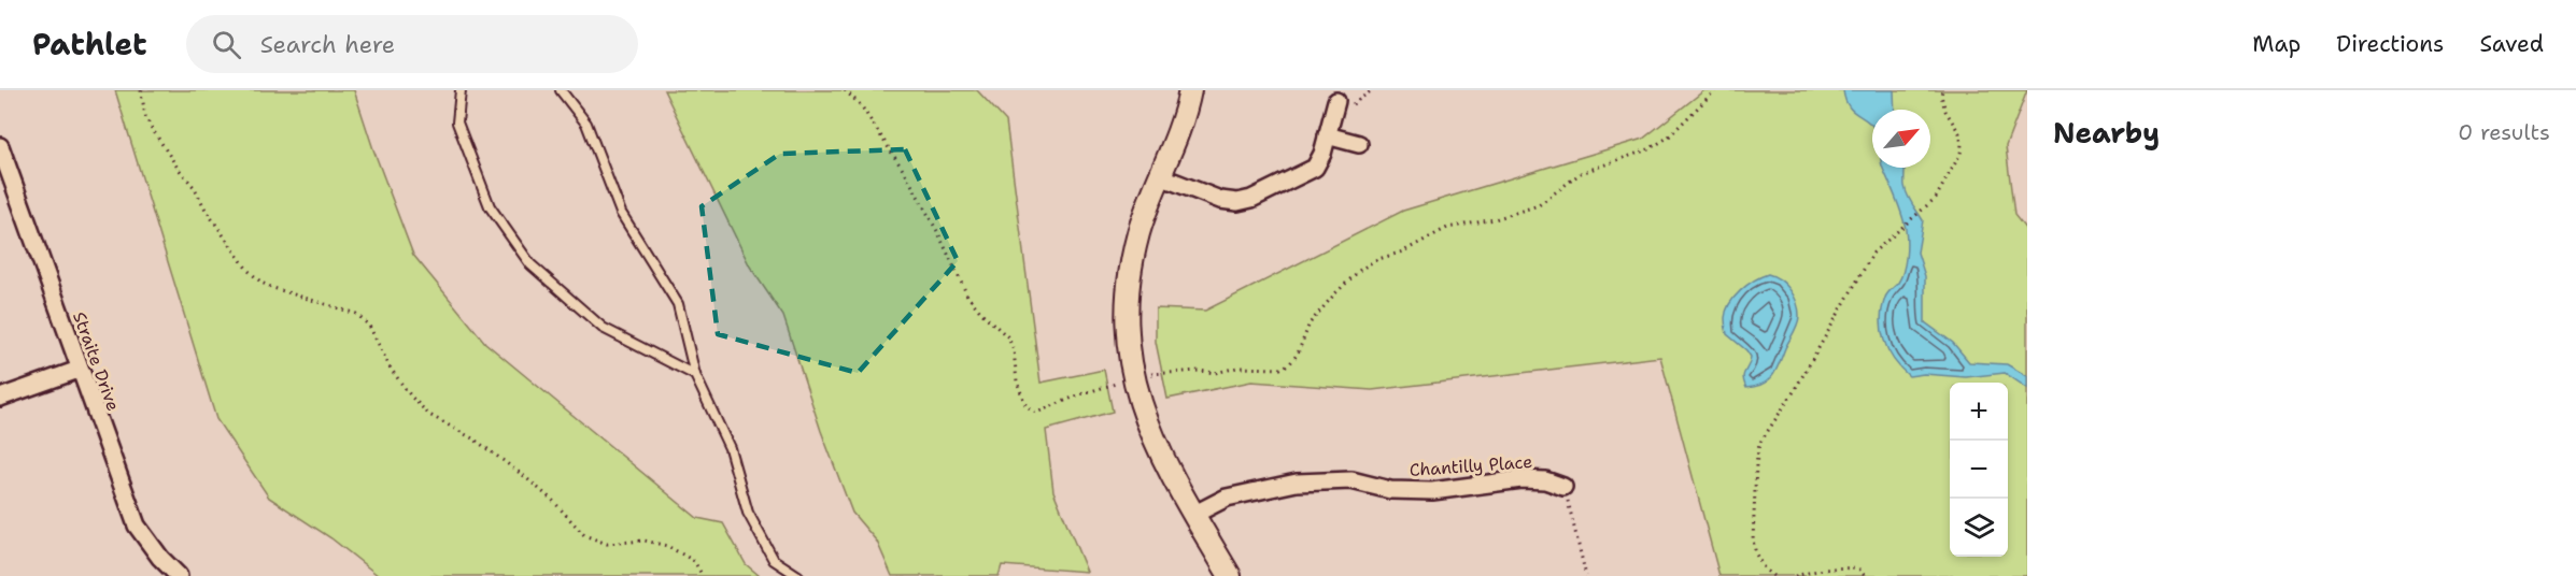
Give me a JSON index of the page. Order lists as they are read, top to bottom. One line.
{"streets":{"street":["Straite Drive","Chantilly Place"]},"north":"top right","page":{"header":"Pathlet","search":"Search here","nav":["Map","Directions","Saved"],"heading":["Nearby","0 results"],"map_buttons":["+","−"]}}
